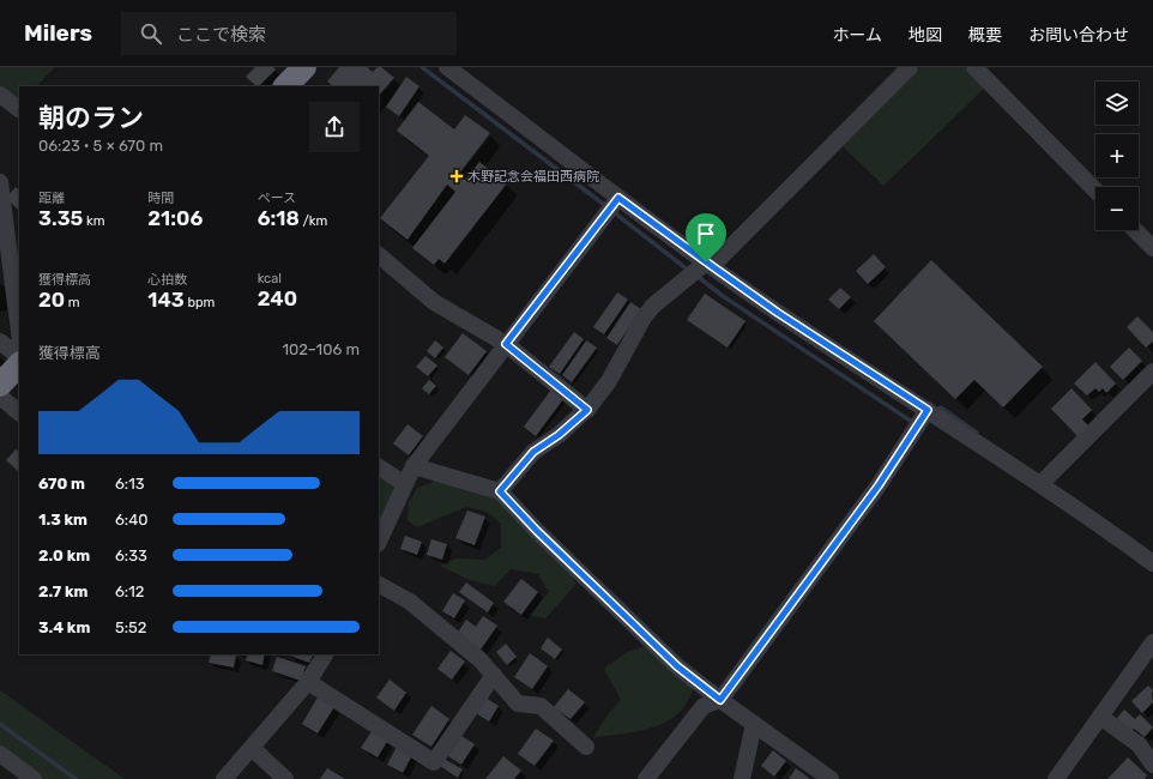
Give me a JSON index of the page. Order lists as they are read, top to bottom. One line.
{"places":{"health":["木野記念会福田西病院"]},"page":{"header":"Milers","search":"ここで検索","nav":["ホーム","地図","概要","お問い合わせ"],"map_buttons":["+","−"],"heading":["朝のラン","06:23 · 5 × 670 m"],"stats":[["距離","3.35 km"],["時間","21:06"],["ペース","6:18 /km"],["獲得標高","20 m"],["心拍数","143 bpm"],["kcal","240"]],"chart":["獲得標高","102–106 m"],"list":[{"name":"670 m","note":"6:13"},{"name":"1.3 km","note":"6:40"},{"name":"2.0 km","note":"6:33"},{"name":"2.7 km","note":"6:12"},{"name":"3.4 km","note":"5:52"}]}}
